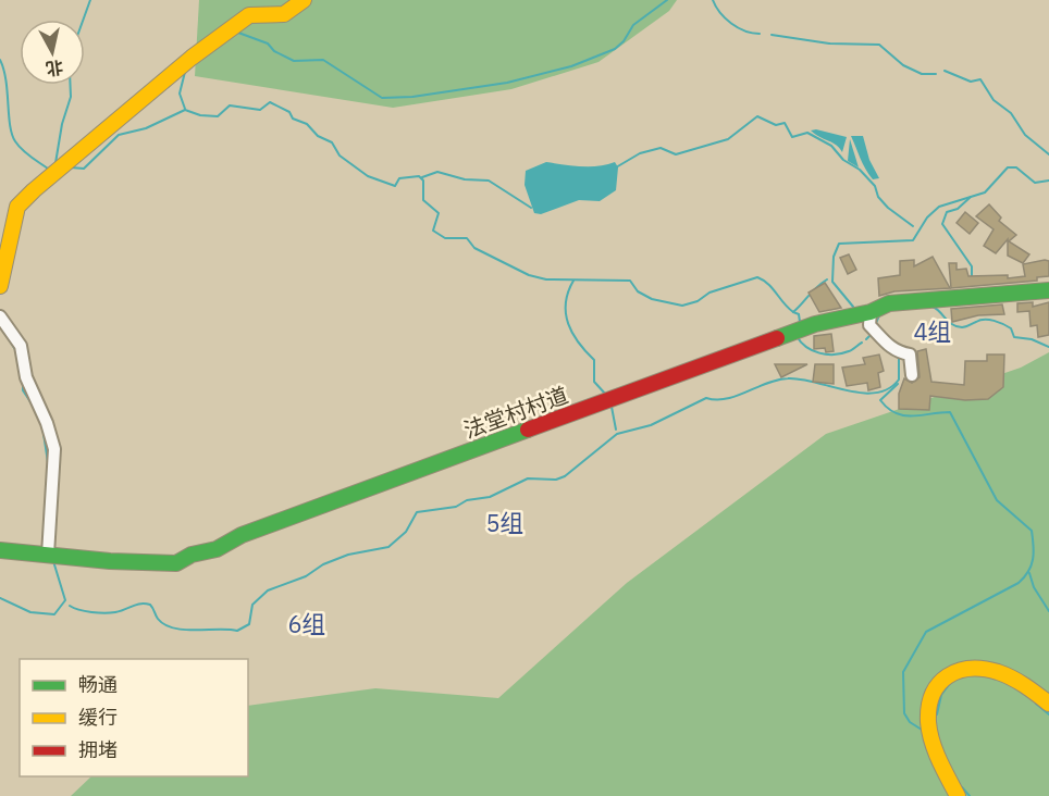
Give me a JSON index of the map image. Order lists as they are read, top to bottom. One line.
{"streets":{"street":["法堂村村道"]},"districts":["4组","5组","6组"],"legend":["畅通","缓行","拥堵"],"north":"bottom"}
